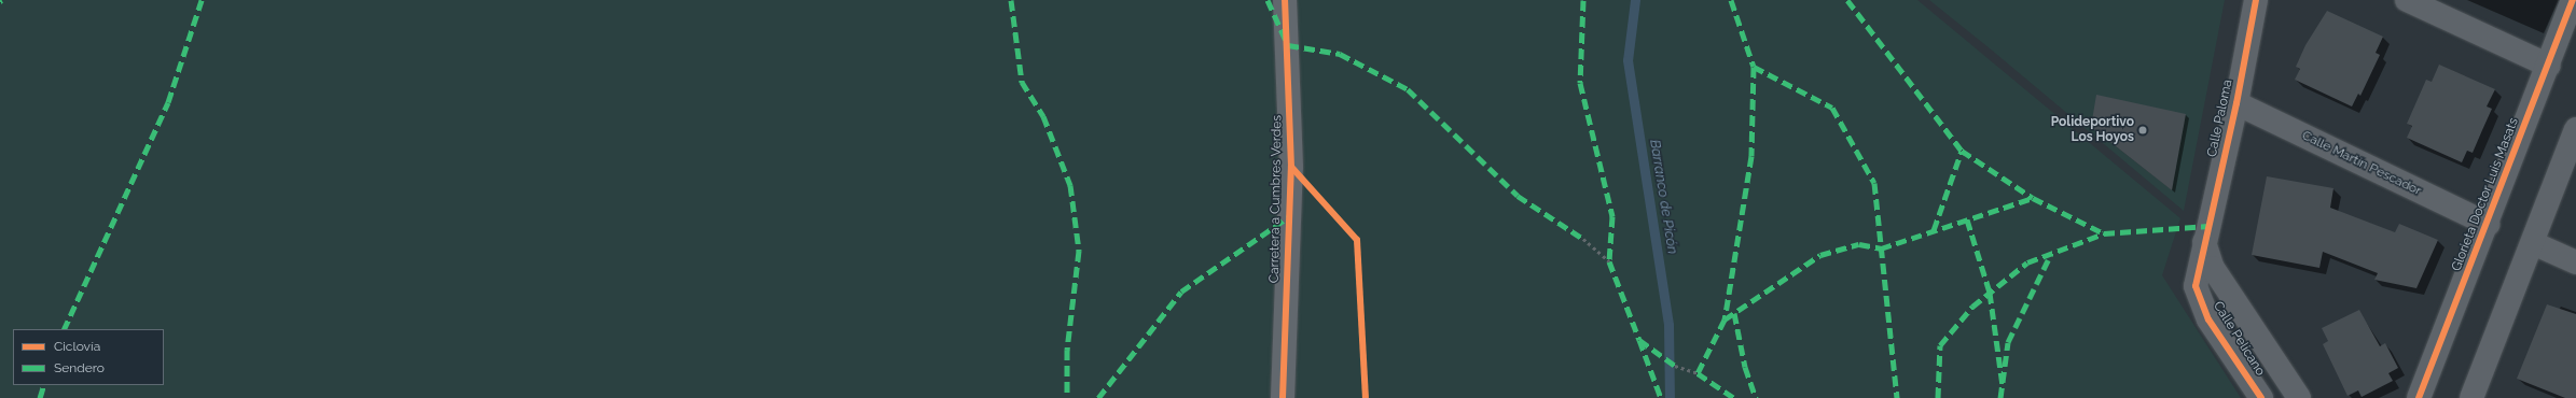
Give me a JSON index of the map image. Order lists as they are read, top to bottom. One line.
{"streets":{"street":["Calle Paloma","Calle Martín Pescador","Glorieta Doctor Luis Masats","Carretera a Cumbres Verdes","Calle Pelícano"]},"crossings":[["Calle Paloma","Calle Martín Pescador"],["Calle Paloma","Calle Pelícano"],["Calle Martín Pescador","Glorieta Doctor Luis Masats"]],"water":["Barranco de Picón"],"places":["Polideportivo Los Hoyos"],"legend":["Ciclovía","Sendero"]}
